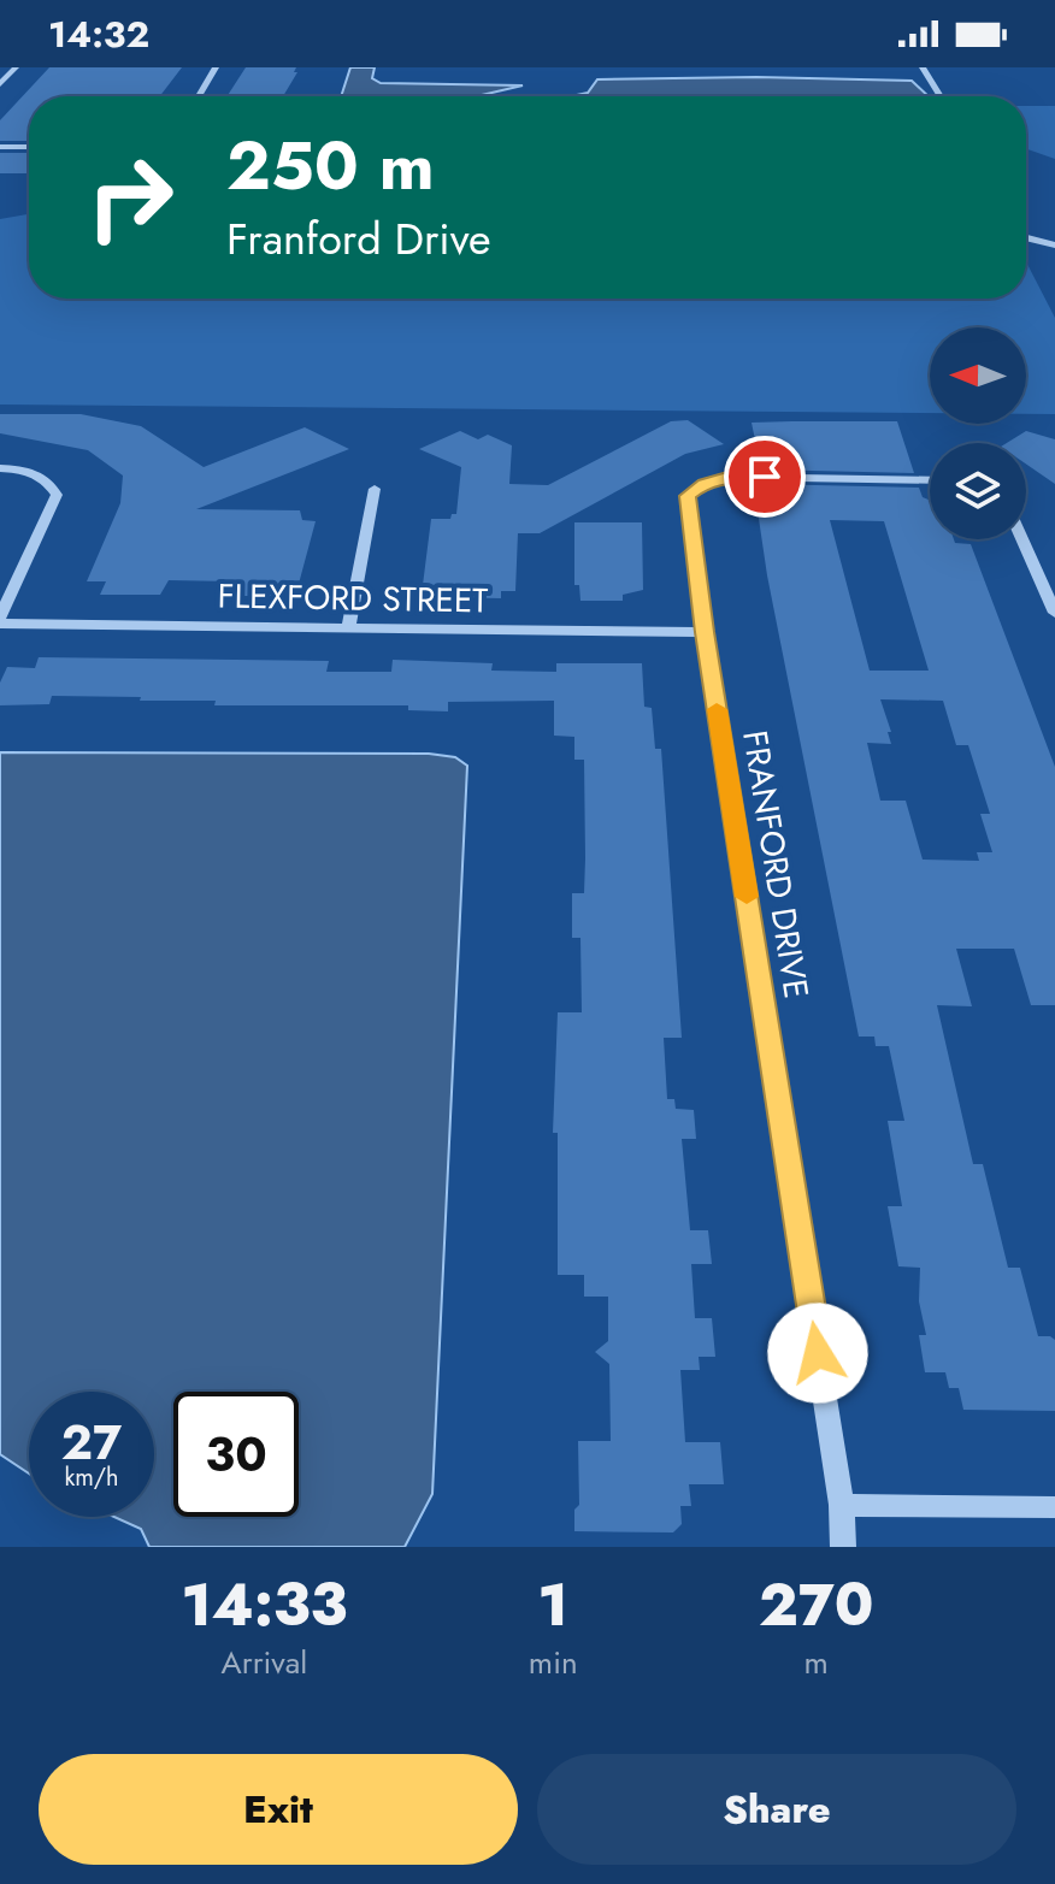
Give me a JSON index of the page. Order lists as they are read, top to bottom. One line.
{"streets":{"street":["FLEXFORD STREET","FRANFORD DRIVE"]},"crossings":[["FLEXFORD STREET","FRANFORD DRIVE"]],"north":"left","page":{"status":"14:32","turn":["250 m","Franford Drive"],"speed":"27 km/h","limit":"30","eta":["14:33","Arrival","1","min","270","m"],"buttons":["Exit","Share"]}}
